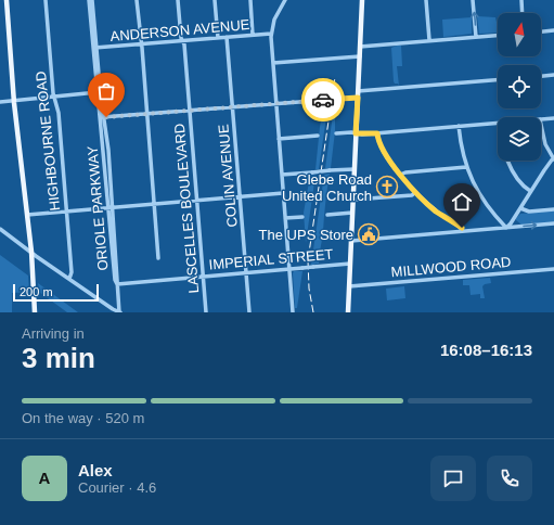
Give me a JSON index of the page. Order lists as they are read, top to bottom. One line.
{"streets":{"street":["ANDERSON AVENUE","HIGHBOURNE ROAD","COLIN AVENUE","ORIOLE PARKWAY","LASCELLES BOULEVARD","IMPERIAL STREET","MILLWOOD ROAD"]},"crossings":[["ANDERSON AVENUE","COLIN AVENUE"],["ANDERSON AVENUE","ORIOLE PARKWAY"],["ANDERSON AVENUE","LASCELLES BOULEVARD"],["COLIN AVENUE","IMPERIAL STREET"],["ORIOLE PARKWAY","IMPERIAL STREET"],["LASCELLES BOULEVARD","IMPERIAL STREET"]],"places":{"church":["Glebe Road United Church"],"public building":["The UPS Store"]},"scale_bar":"200 m","north":"top","page":{"scale":"200 m","heading":["3 min","Arriving in","16:08–16:13"],"panel":["Alex","Courier · 4.6"],"bar":"On the way · 520 m","round":"A"}}
